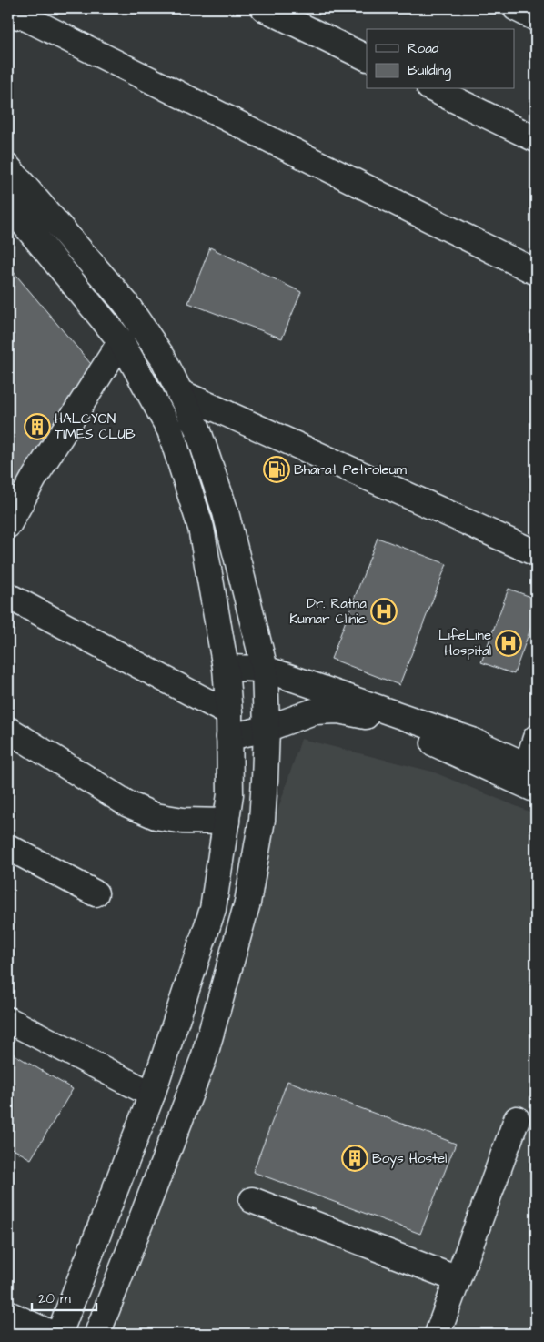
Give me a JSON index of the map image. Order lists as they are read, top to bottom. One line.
{"places":{"building":["HALCYON TIMES CLUB","Boys Hostel"],"fuel station":["Bharat Petroleum"],"hospital":["Dr. Ratna Kumar Clinic","LifeLine Hospital"]},"legend":["Road","Building"],"scale_bar":"20 m"}
